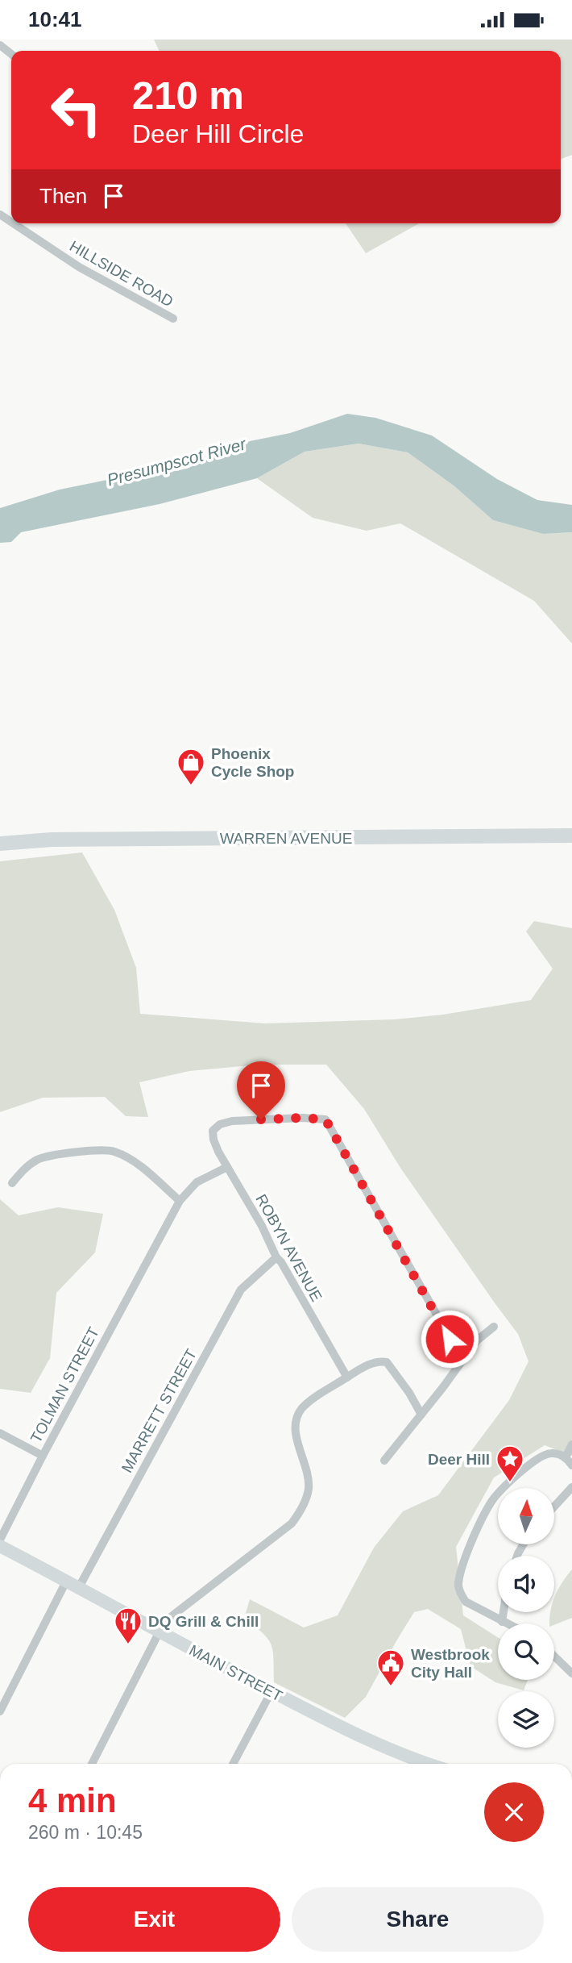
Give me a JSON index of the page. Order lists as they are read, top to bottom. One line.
{"streets":{"main road":["WARREN AVENUE","MAIN STREET"],"street":["HILLSIDE ROAD","ROBYN AVENUE","TOLMAN STREET","MARRETT STREET"]},"crossings":[["ROBYN AVENUE","TOLMAN STREET"],["ROBYN AVENUE","MARRETT STREET"],["MARRETT STREET","MAIN STREET"]],"water":["Presumpscot River"],"places":{"shop":["Phoenix Cycle Shop"],"place":["Deer Hill"],"restaurant":["DQ Grill & Chill"],"public building":["Westbrook City Hall"]},"north":"top","page":{"status":"10:41","turn":["210 m","Deer Hill Circle"],"then":"Then","heading":["4 min","260 m · 10:45"],"buttons":["Exit","Share"]}}
